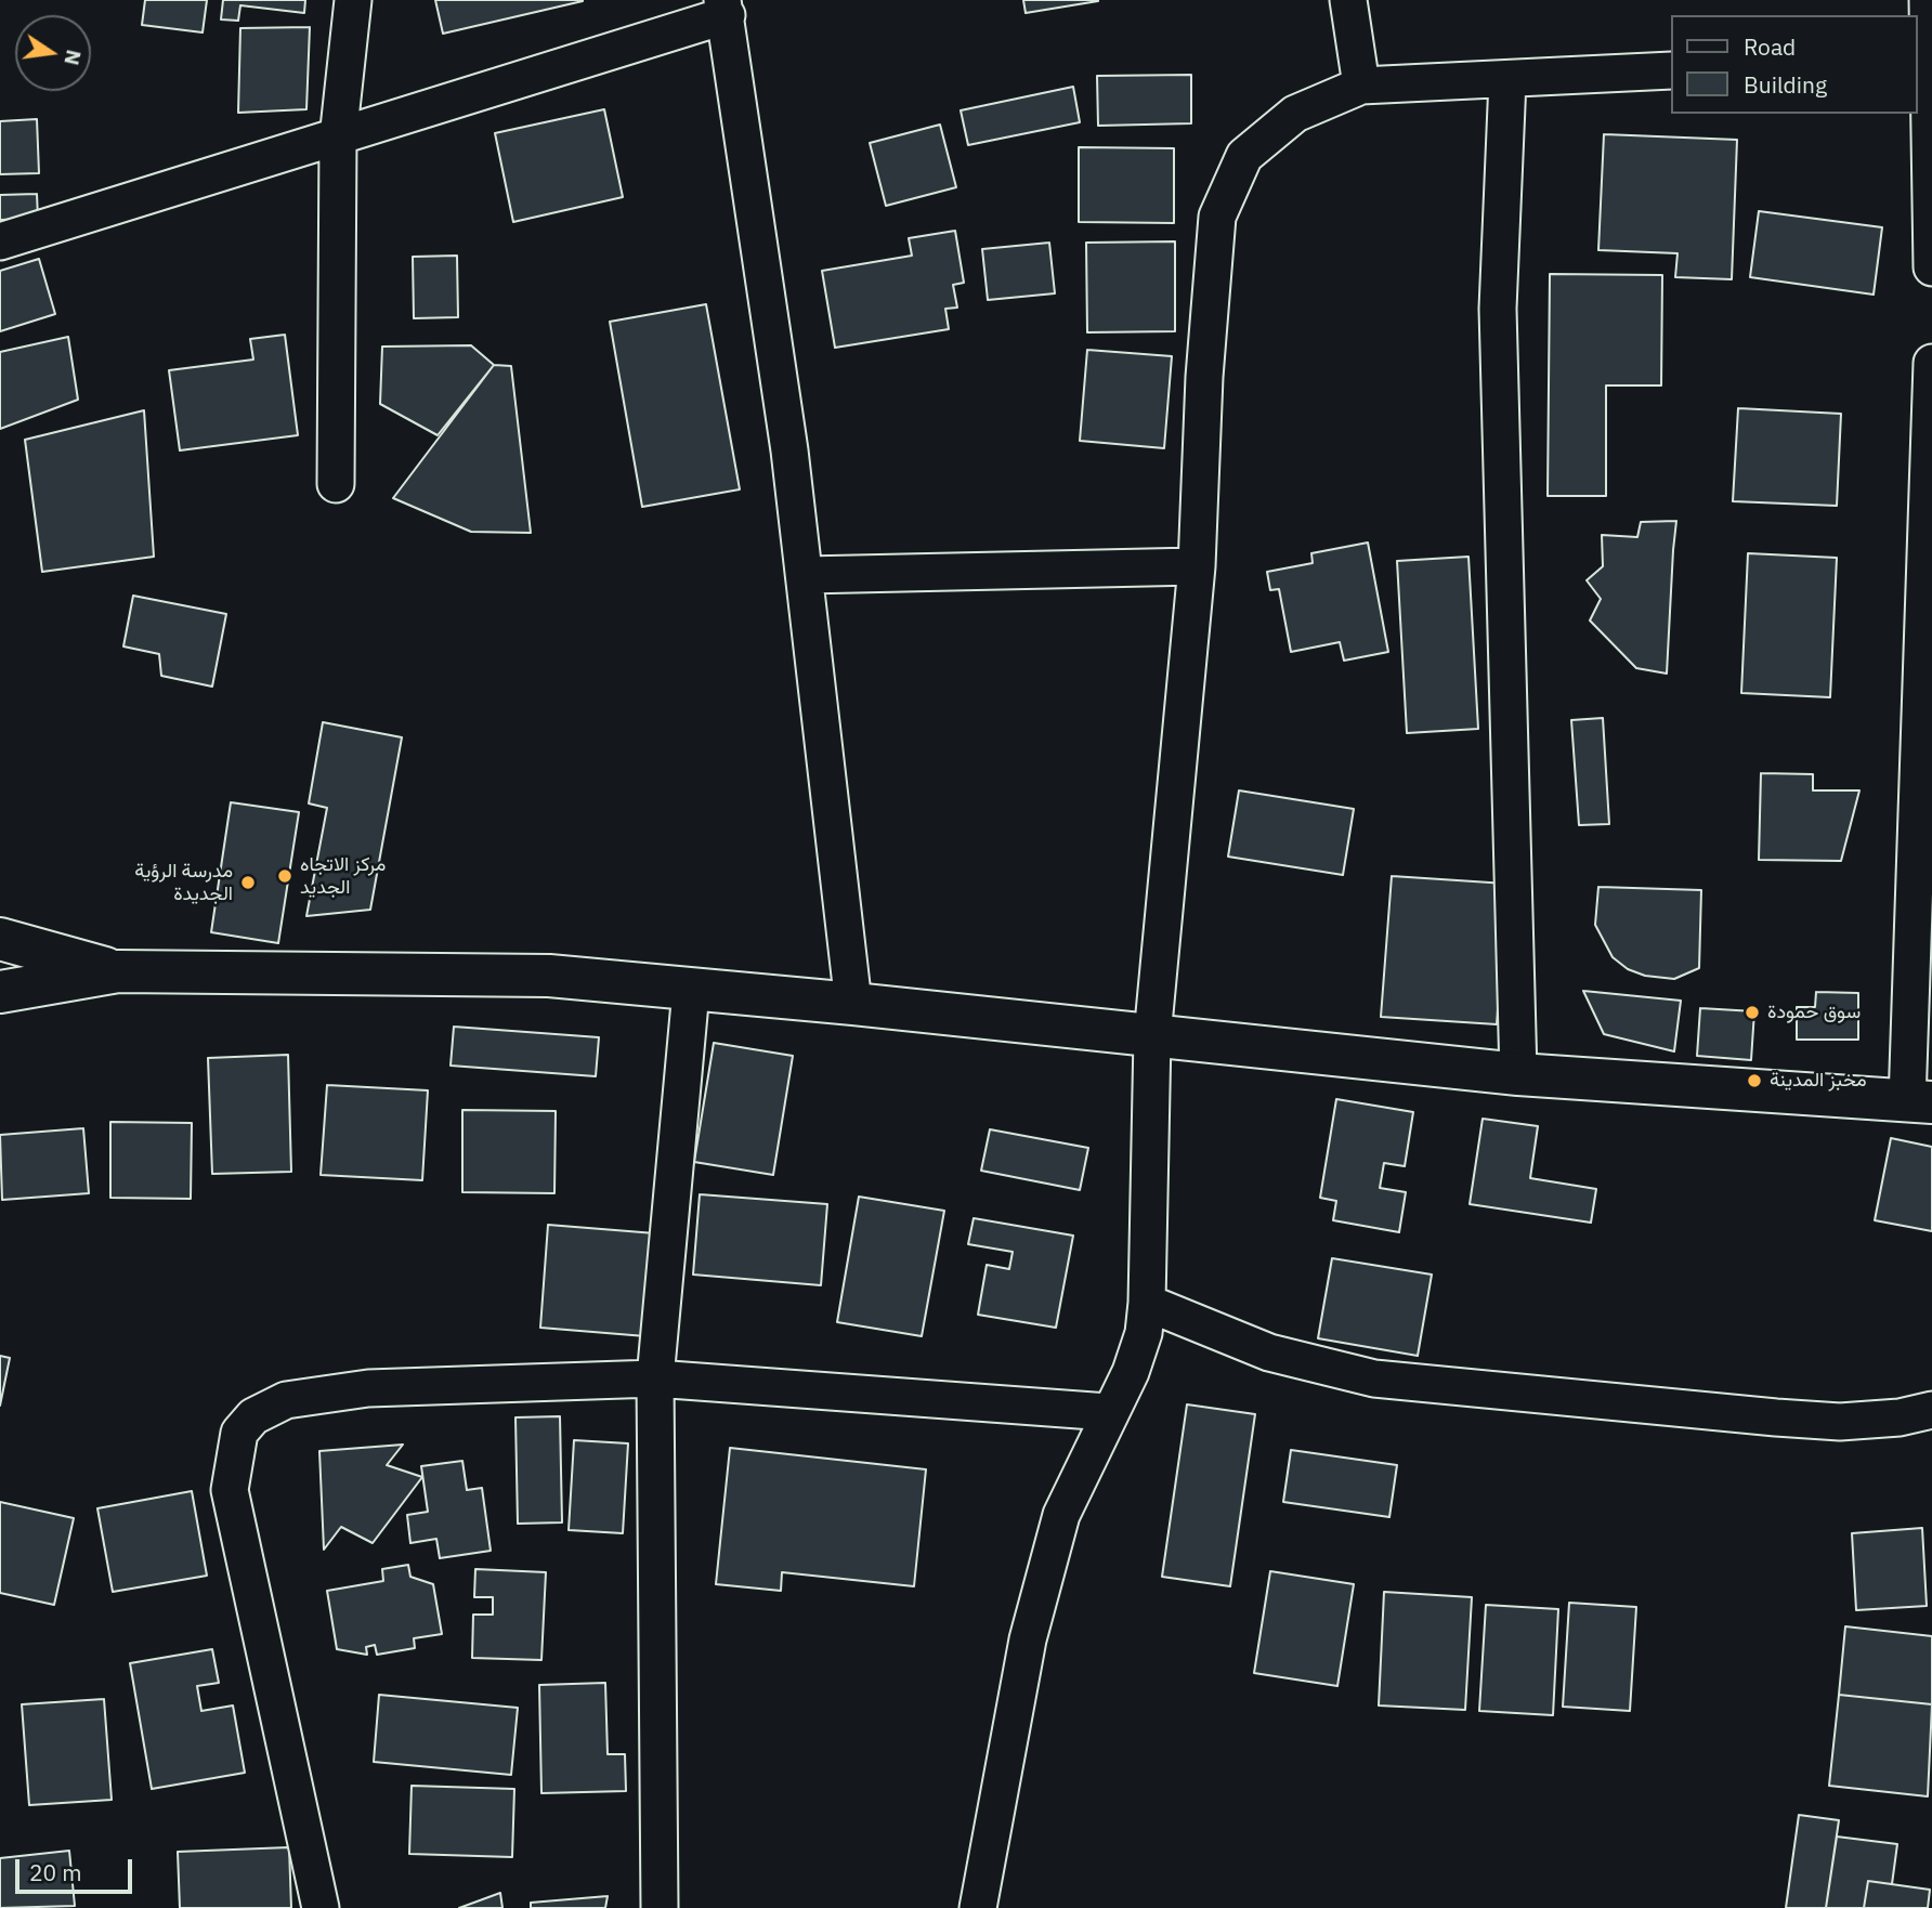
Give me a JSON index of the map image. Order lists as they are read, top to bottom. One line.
{"places":["مركز الاتجاه الجديد","مدرسة الرؤية الجديدة","سوق حمودة","مخبز المدينة"],"legend":["Road","Building"],"scale_bar":"20 m","north":"right"}
